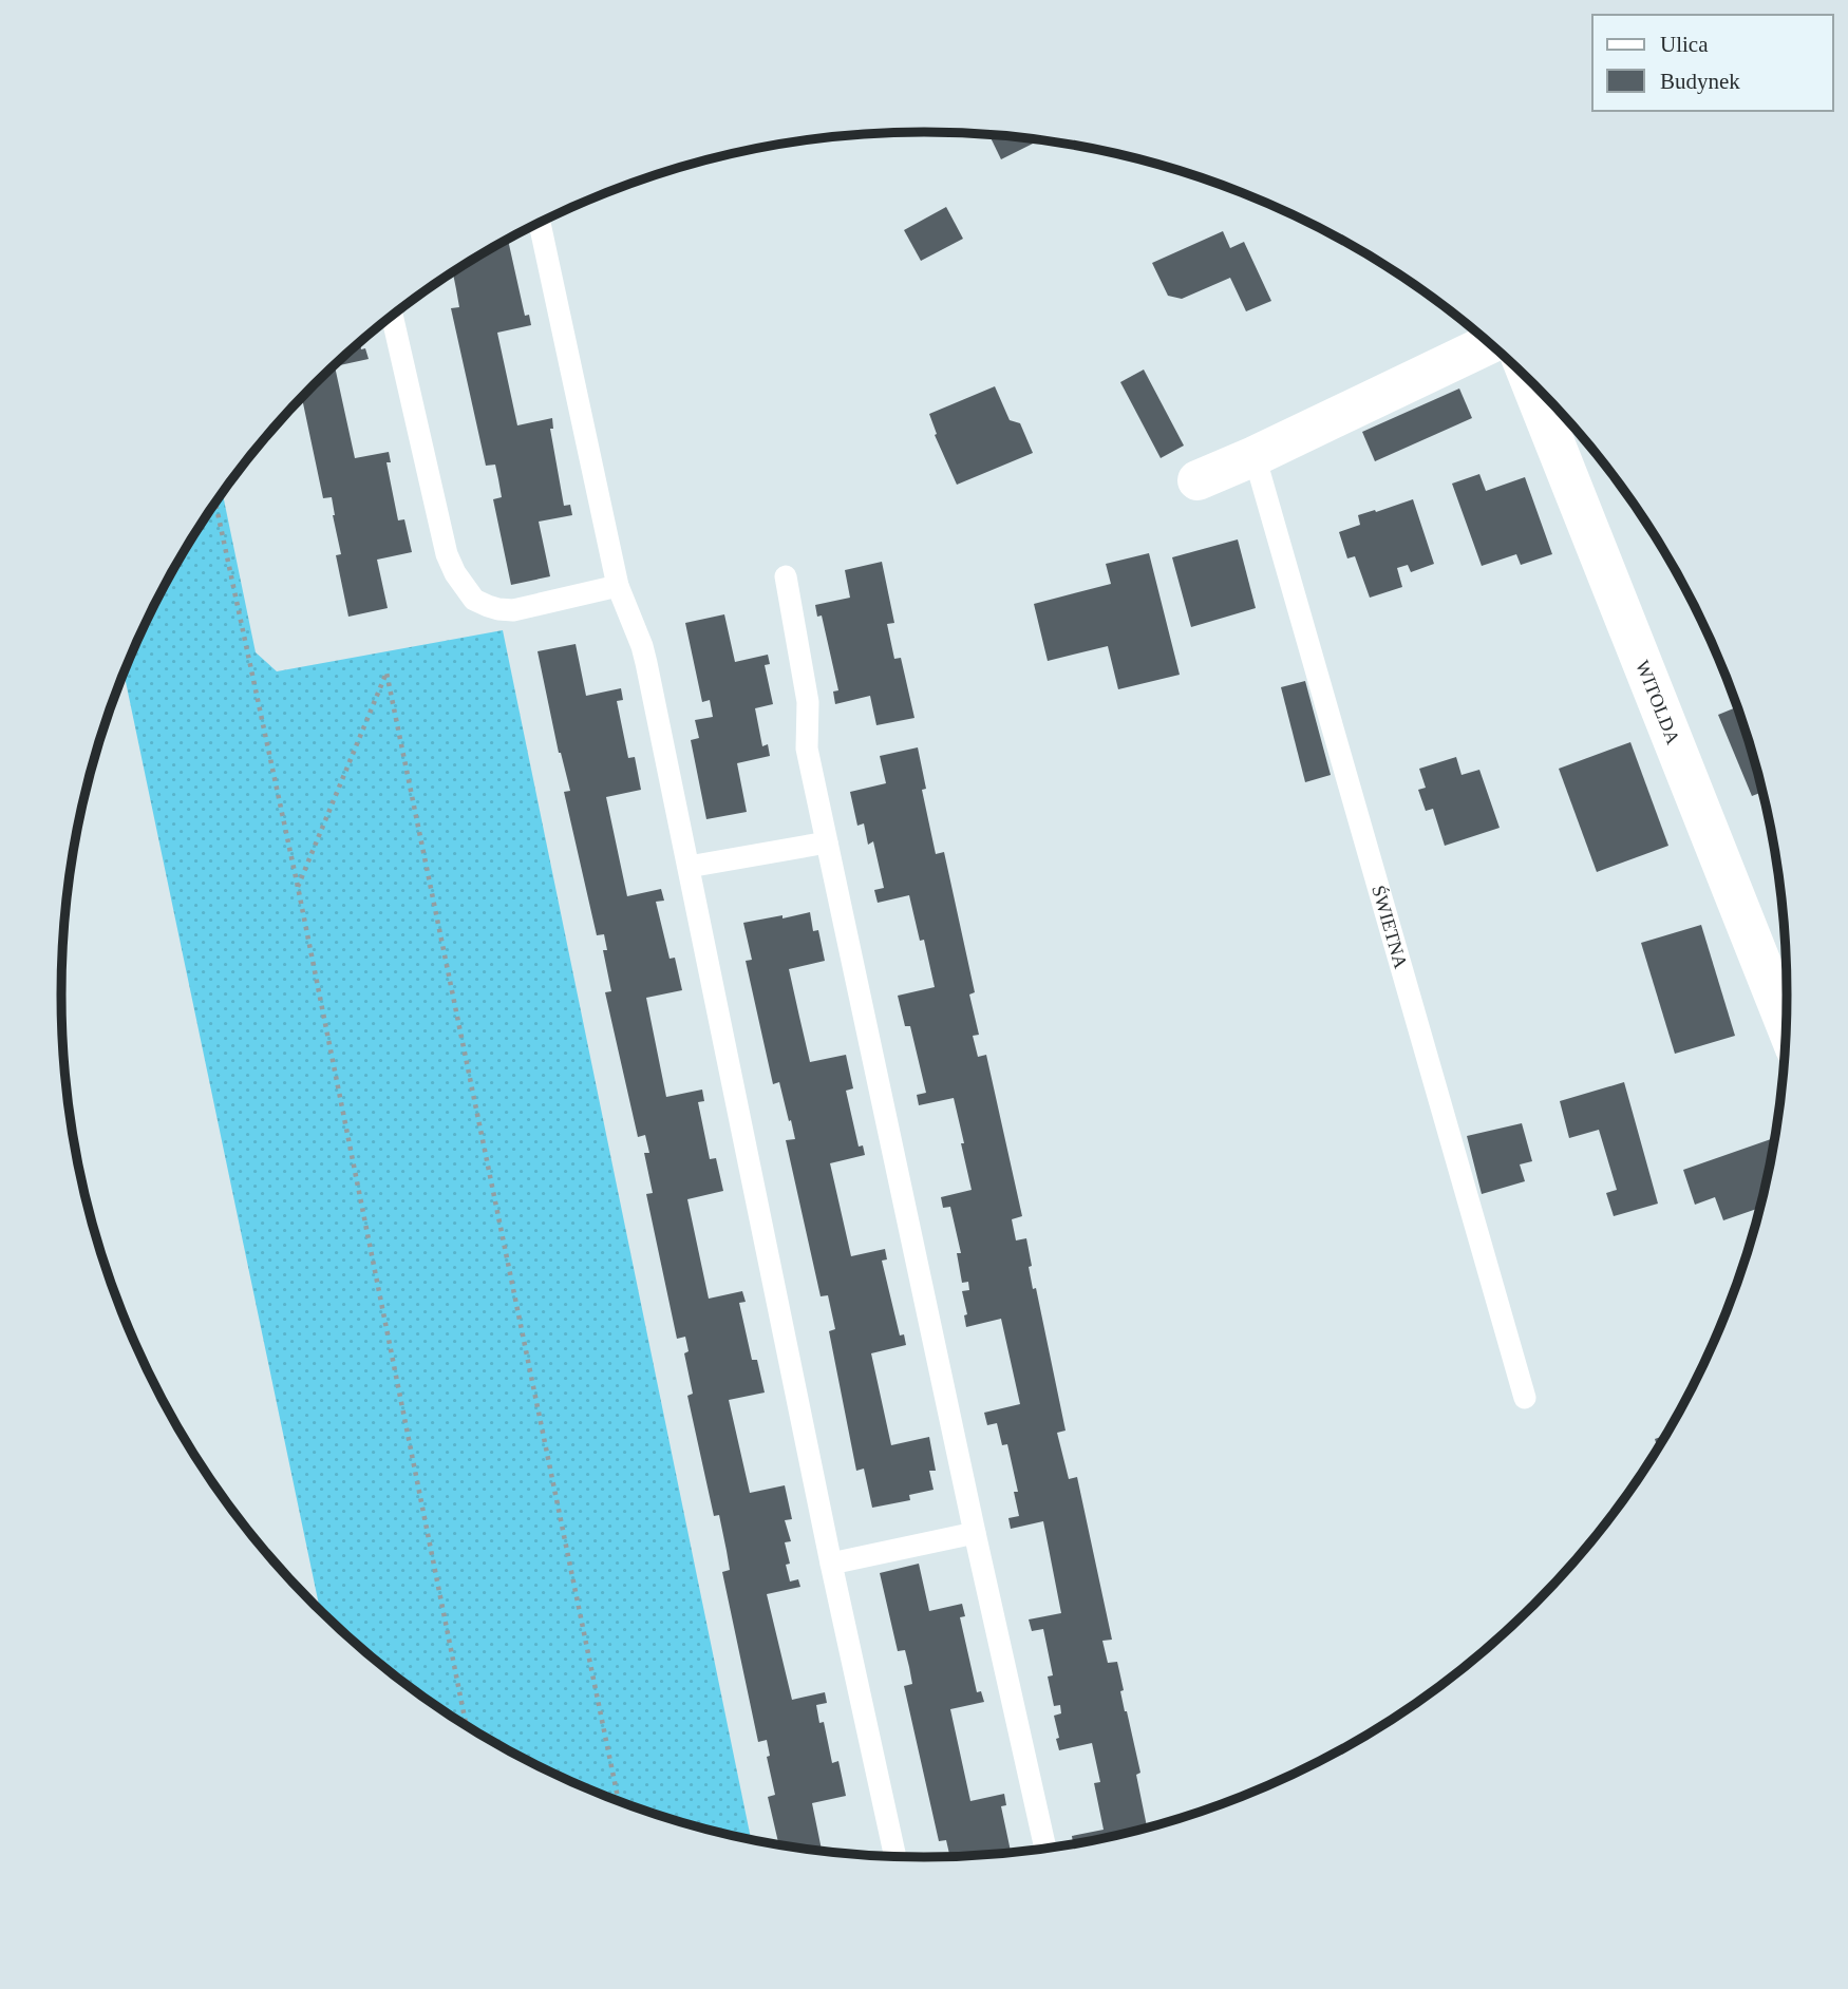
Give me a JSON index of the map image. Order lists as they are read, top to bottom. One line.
{"streets":{"street":["WITOLDA"],"lane":["ŚWIETNA"]},"legend":["Ulica","Budynek"]}
